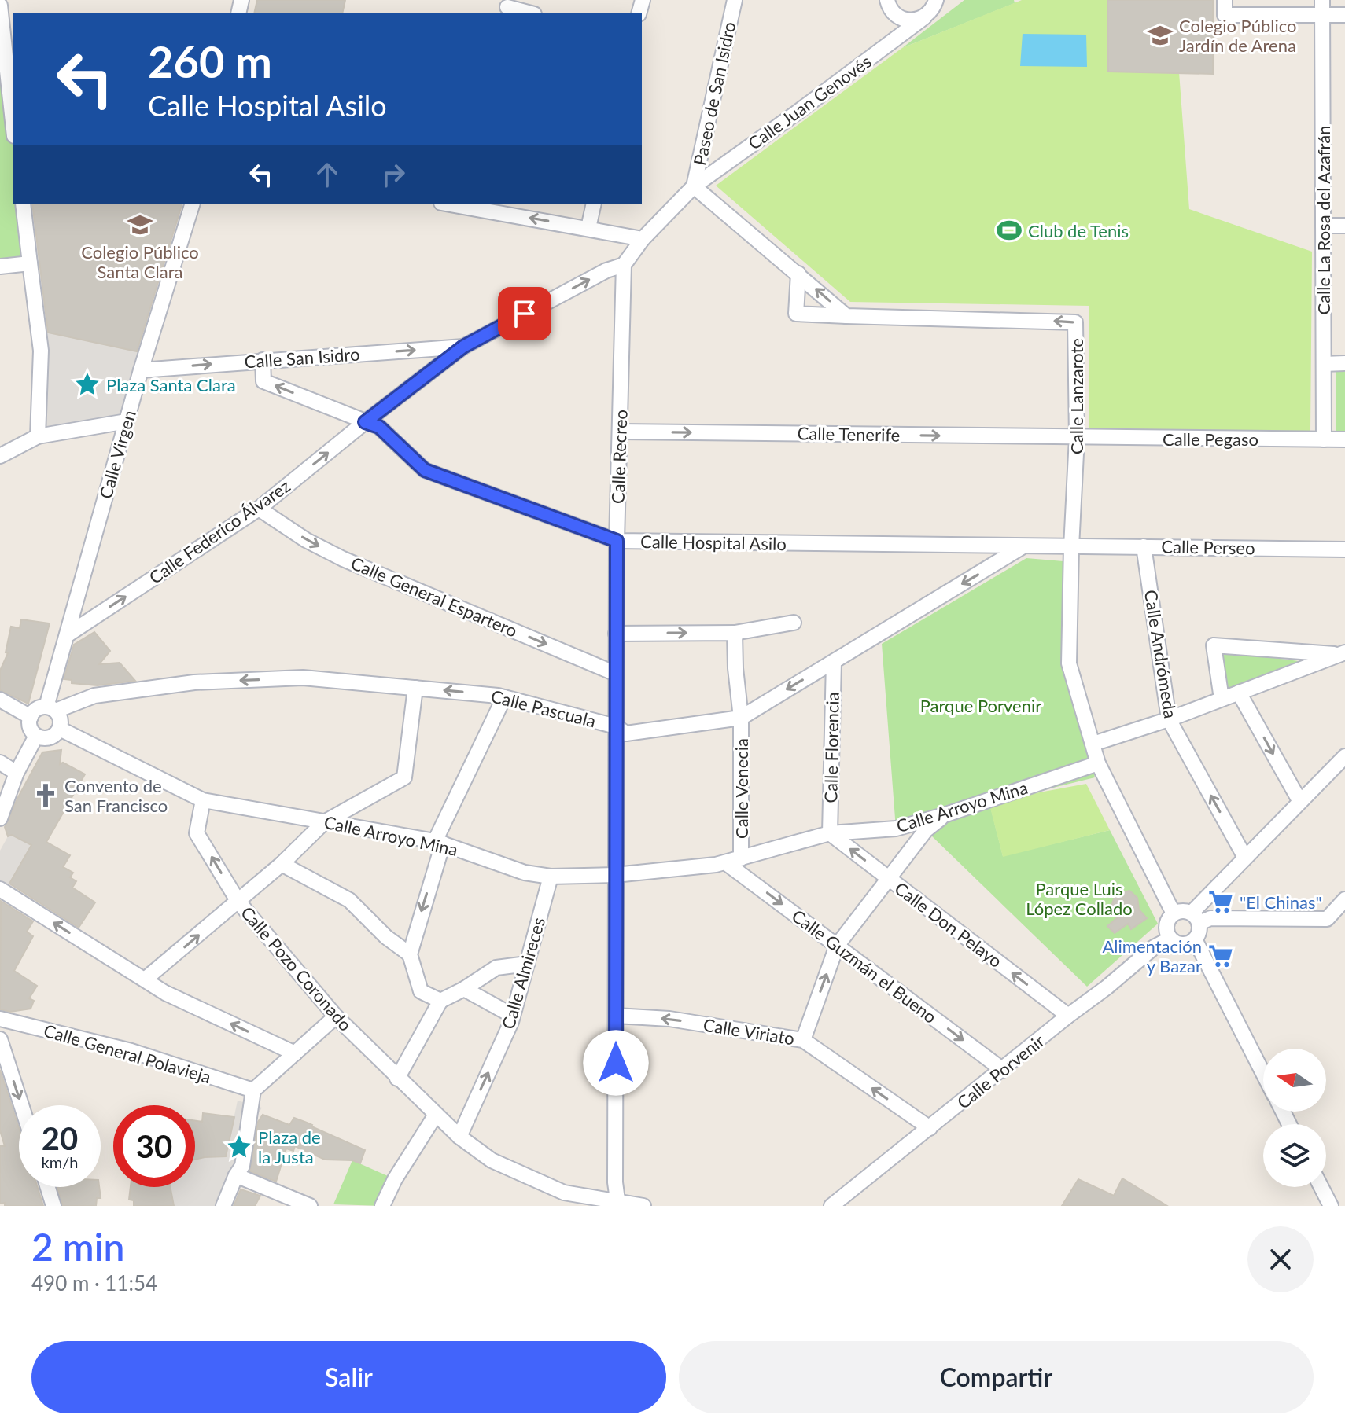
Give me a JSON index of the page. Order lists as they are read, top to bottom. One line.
{"streets":{"street":["Paseo de San Isidro","Calle Juan Genovés","Calle La Rosa del Azafrán","Calle San Isidro","Calle Lanzarote","Calle Tenerife","Calle Pegaso","Calle Virgen","Calle Recreo","Calle Federico Álvarez","Calle Hospital Asilo","Calle Perseo","Calle General Espartero","Calle Andrómeda","Calle Pascuala","Calle Florencia","Calle Venecia","Calle Arroyo Mina","Calle Don Pelayo","Calle Guzmán el Bueno","Calle Pozo Coronado","Calle Almireces","Calle Viriato","Calle General Polavieja","Calle Porvenir"]},"crossings":[["Paseo de San Isidro","Calle Juan Genovés"],["Calle La Rosa del Azafrán","Calle Pegaso"],["Calle San Isidro","Calle Virgen"],["Calle San Isidro","Calle Federico Álvarez"],["Calle San Isidro","Calle Hospital Asilo"],["Calle Lanzarote","Calle Tenerife"],["Calle Lanzarote","Calle Pegaso"],["Calle Lanzarote","Calle Hospital Asilo"],["Calle Lanzarote","Calle Perseo"],["Calle Lanzarote","Calle Arroyo Mina"],["Calle Lanzarote","Calle Porvenir"],["Calle Tenerife","Calle Pegaso"],["Calle Tenerife","Calle Recreo"],["Calle Virgen","Calle Federico Álvarez"],["Calle Virgen","Calle Pascuala"],["Calle Virgen","Calle Arroyo Mina"],["Calle Recreo","Calle Federico Álvarez"],["Calle Recreo","Calle Hospital Asilo"],["Calle Recreo","Calle General Espartero"],["Calle Recreo","Calle Pascuala"],["Calle Recreo","Calle Arroyo Mina"],["Calle Recreo","Calle Pozo Coronado"],["Calle Recreo","Calle Viriato"],["Calle Federico Álvarez","Calle Hospital Asilo"],["Calle Federico Álvarez","Calle General Espartero"],["Calle Hospital Asilo","Calle Perseo"],["Calle Hospital Asilo","Calle Pascuala"],["Calle Perseo","Calle Andrómeda"],["Calle Pascuala","Calle Florencia"],["Calle Pascuala","Calle Venecia"],["Calle Pascuala","Calle Arroyo Mina"],["Calle Florencia","Calle Arroyo Mina"],["Calle Florencia","Calle Don Pelayo"],["Calle Venecia","Calle Arroyo Mina"],["Calle Arroyo Mina","Calle Don Pelayo"],["Calle Arroyo Mina","Calle Guzmán el Bueno"],["Calle Arroyo Mina","Calle Pozo Coronado"],["Calle Arroyo Mina","Calle Almireces"],["Calle Don Pelayo","Calle Porvenir"],["Calle Guzmán el Bueno","Calle Porvenir"],["Calle Pozo Coronado","Calle Almireces"],["Calle Viriato","Calle Porvenir"]],"one_way":["Calle San Isidro","Calle Tenerife","Calle Federico Álvarez","Calle General Espartero","Calle Pascuala","Calle Don Pelayo","Calle Guzmán el Bueno","Calle Viriato"],"parks":["Parque Porvenir","Parque Luis López Collado"],"places":{"school or university":["Colegio Público Jardín de Arena","Colegio Público Santa Clara"],"sports":["Club de Tenis"],"place":["Plaza Santa Clara","Plaza de la Justa"],"church":["Convento de San Francisco"],"supermarket":["\"El Chinas\"","Alimentación y Bazar"]},"north":"left","page":{"turn":["260 m","Calle Hospital Asilo"],"speed":"20 km/h","limit":"30","heading":["2 min","490 m · 11:54"],"buttons":["Salir","Compartir"]}}
